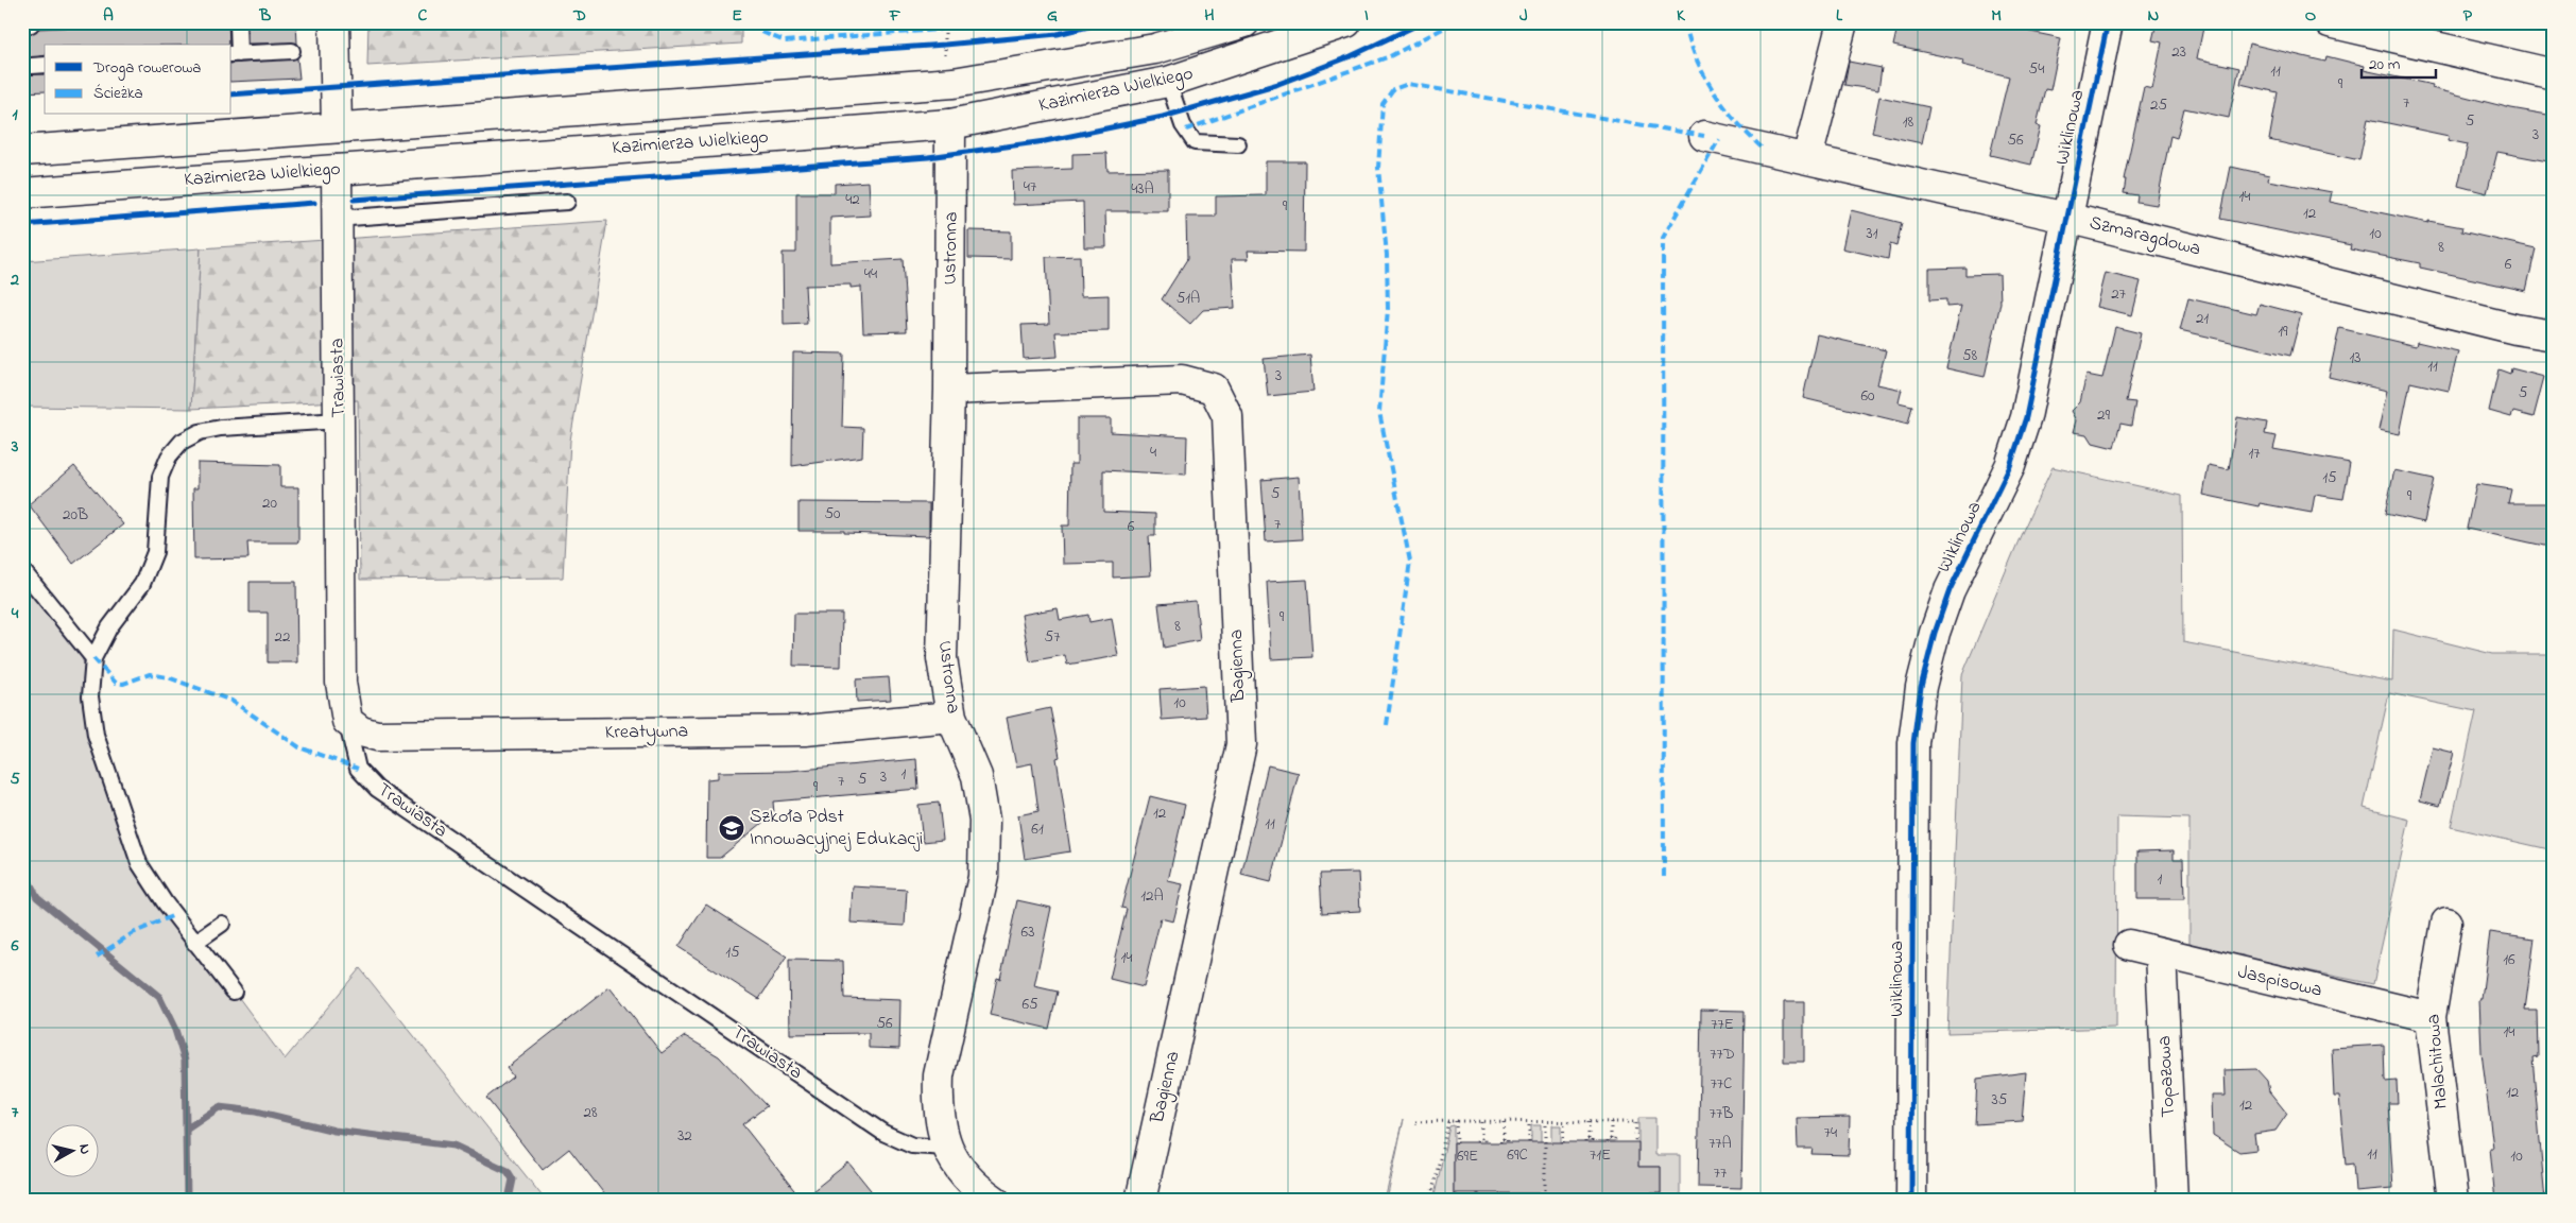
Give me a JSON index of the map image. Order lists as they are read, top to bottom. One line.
{"streets":{"street":["Kazimierza Wielkiego","Wiklinowa","Szmaragdowa","Ustronna","Trawiasta","Bagienna","Kreatywna","Jaspisowa","Malachitowa","Topazowa"]},"crossings":[["Kazimierza Wielkiego","Ustronna"],["Kazimierza Wielkiego","Trawiasta"],["Wiklinowa","Szmaragdowa"],["Ustronna","Trawiasta"],["Ustronna","Bagienna"],["Ustronna","Kreatywna"],["Trawiasta","Kreatywna"],["Jaspisowa","Malachitowa"],["Jaspisowa","Topazowa"]],"places":{"school or university":["Szkoła Pdst Innowacyjnej Edukacji"]},"house_numbers":["23","54","11","9","7","25","5","18","3","56","47","43A","14","42","9","12","31","10","8","6","44","27","51A","21","19","58","13","11","3","5","60","29","4","17","15","5","9","20","50","20B","7","6","9","8","22","57","10","1","3","5","7","9","12","11","61","1","12A","63","15","14","16","65","56","77E","14","77D","77C","12","35","12","28","77B","74","32","77A","11","69C","71E","69E","10","77"],"legend":["Droga rowerowa","Ścieżka"],"scale_bar":"20 m","north":"right","grid":{"columns":["A","B","C","D","E","F","G","H","I","J","K","L","M","N","O","P"],"rows":["1","2","3","4","5","6","7"]}}
